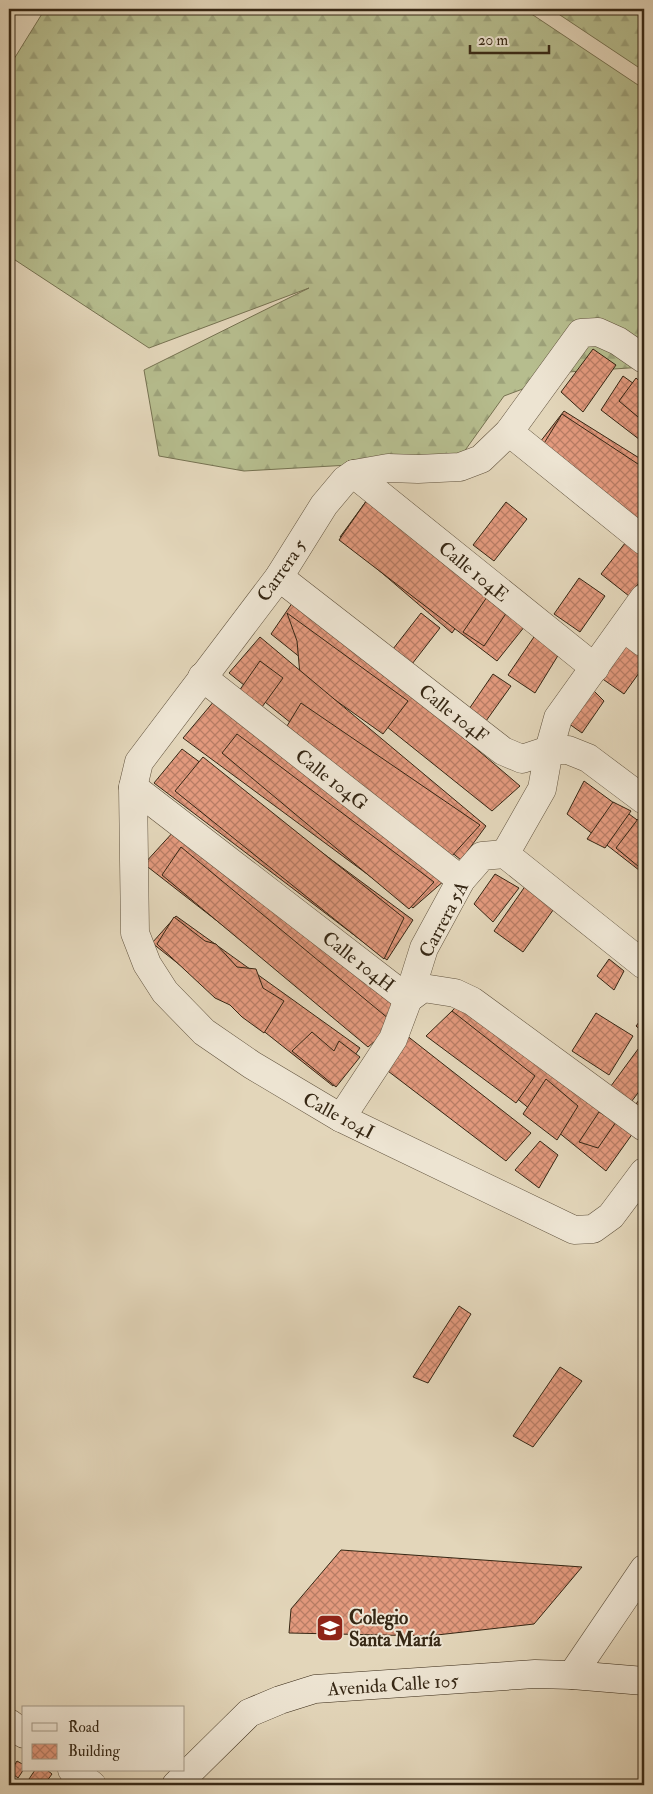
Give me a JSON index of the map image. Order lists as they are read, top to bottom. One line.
{"streets":{"street":["Carrera 5","Calle 104E","Calle 104F","Calle 104G","Carrera 5A","Calle 104H","Calle 104I","Avenida Calle 105"]},"crossings":[["Carrera 5","Calle 104E"],["Carrera 5","Calle 104F"],["Carrera 5","Calle 104G"],["Carrera 5","Calle 104H"],["Carrera 5","Calle 104I"],["Calle 104E","Carrera 5A"],["Calle 104F","Carrera 5A"],["Calle 104G","Carrera 5A"],["Carrera 5A","Calle 104H"],["Carrera 5A","Calle 104I"]],"places":{"school or university":["Colegio Santa María"]},"legend":["Road","Building"],"scale_bar":"20 m"}
